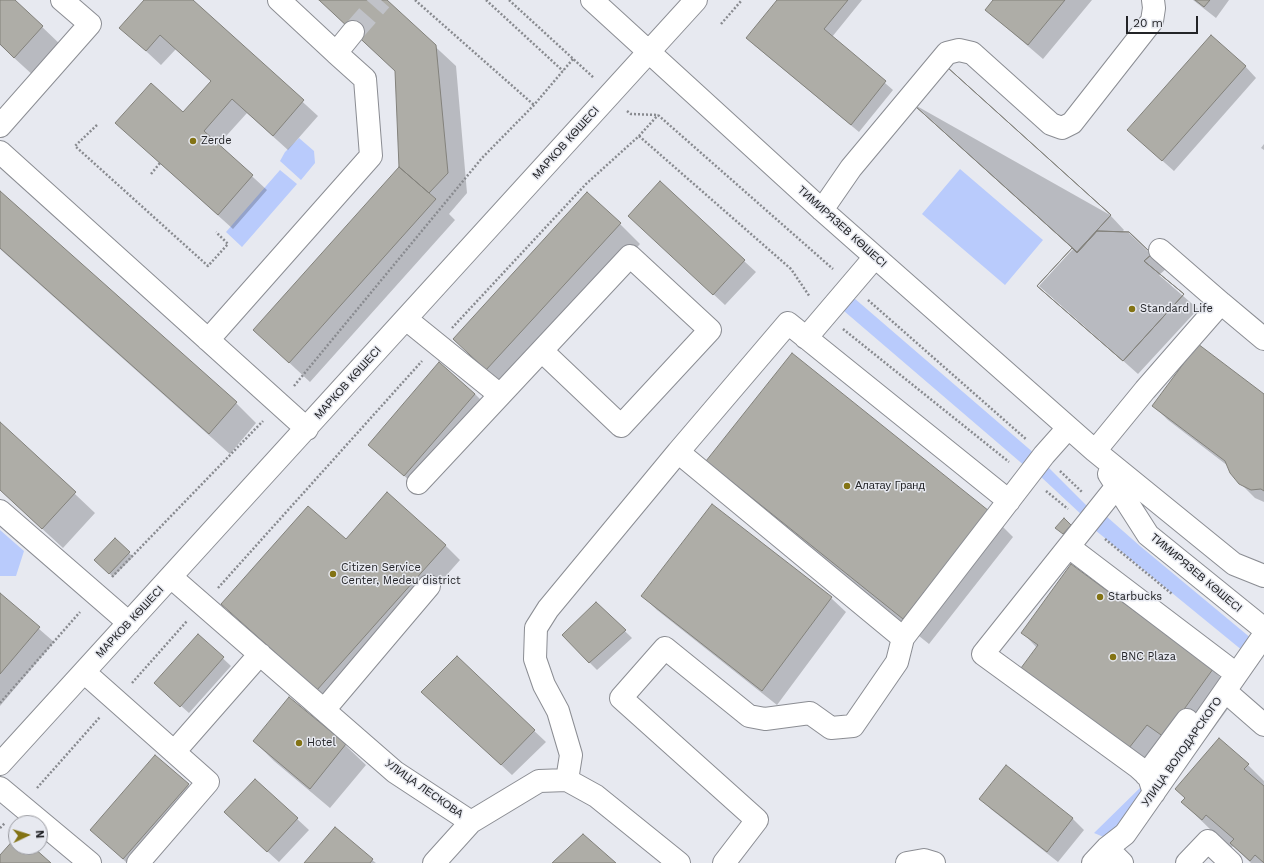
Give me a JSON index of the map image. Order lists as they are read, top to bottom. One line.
{"streets":{"street":["МАРКОВ КӨШЕСІ","ТИМИРЯЗЕВ КӨШЕСІ","УЛИЦА ВОЛОДАРСКОГО","УЛИЦА ЛЕСКОВА"]},"crossings":[["МАРКОВ КӨШЕСІ","ТИМИРЯЗЕВ КӨШЕСІ"],["МАРКОВ КӨШЕСІ","УЛИЦА ЛЕСКОВА"]],"places":["Zerde","Standard Life","Алатау Гранд","Citizen Service Center, Medeu district","Starbucks","BNC Plaza","Hotel"],"scale_bar":"20 m","north":"right"}
